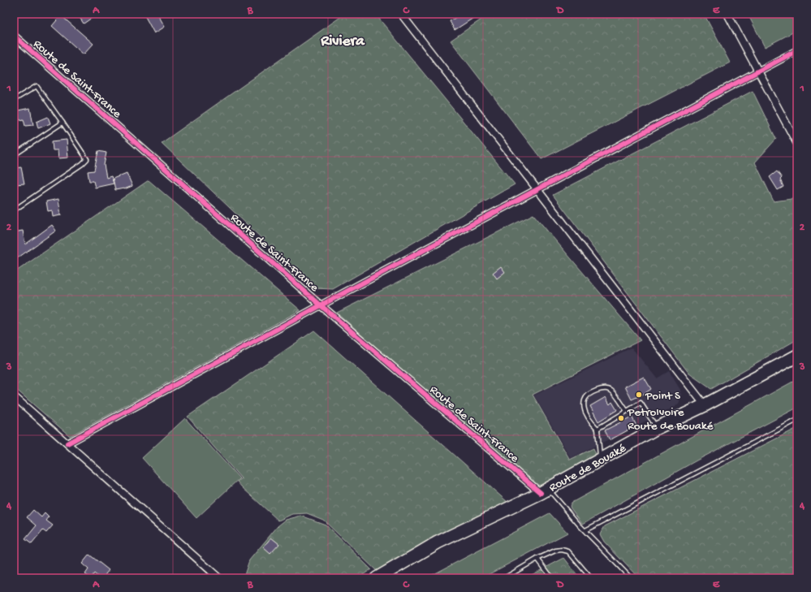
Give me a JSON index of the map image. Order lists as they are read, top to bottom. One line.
{"streets":{"highway":["Route de Bouaké"],"street":["Route de Saint-France"]},"crossings":[["Route de Saint-France","Route de Bouaké"]],"districts":["Riviera"],"places":["Point S","PetroIvoire Route de Bouaké"],"grid":{"columns":["A","B","C","D","E"],"rows":["1","2","3","4"]}}
